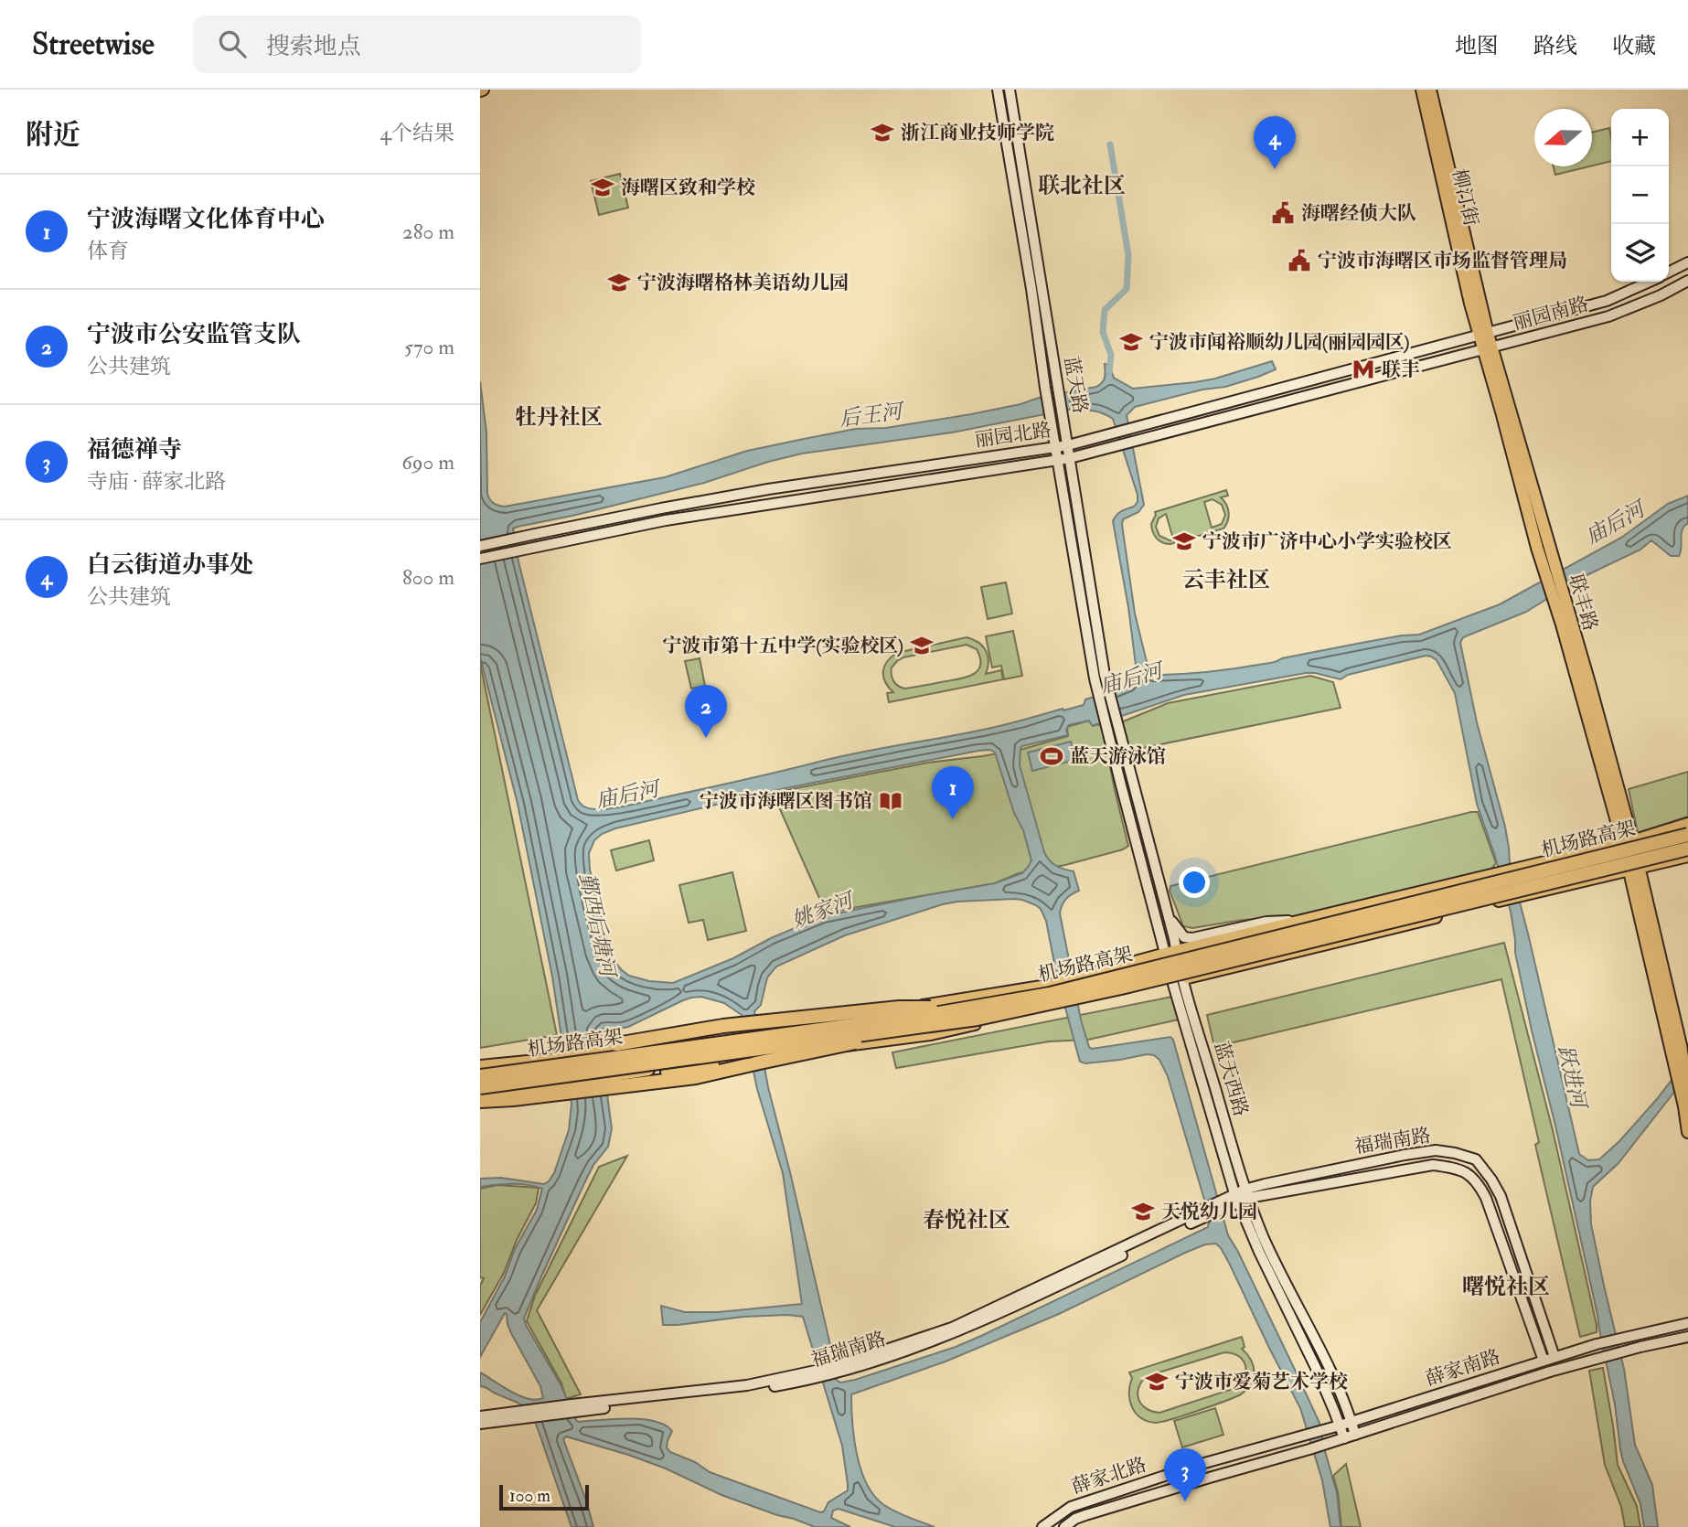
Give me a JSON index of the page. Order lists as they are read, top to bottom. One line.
{"streets":{"highway":["机场路高架"],"main road":["柳汀街","联丰路"],"street":["丽园南路","蓝天路","丽园北路","蓝天西路","福瑞南路","薛家南路","薛家北路"]},"crossings":[["柳汀街","丽园南路"],["柳汀街","丽园北路"],["柳汀街","联丰路"],["丽园南路","丽园北路"],["丽园南路","联丰路"],["蓝天路","丽园北路"],["丽园北路","联丰路"],["蓝天西路","福瑞南路"],["蓝天西路","薛家南路"],["蓝天西路","薛家北路"],["福瑞南路","薛家南路"],["薛家南路","薛家北路"]],"districts":["联北社区","牡丹社区","云丰社区","春悦社区","曙悦社区"],"water":["后王河","庙后河","姚家河","鄞西后塘河","跃进河"],"places":{"school or university":["浙江商业技师学院","海曙区致和学校","宁波海曙格林美语幼儿园","宁波市闻裕顺幼儿园(丽园园区)","宁波市广济中心小学实验校区","宁波市第十五中学(实验校区)","天悦幼儿园","宁波市爱菊艺术学校"],"public building":["海曙经侦大队","宁波市海曙区市场监督管理局"],"metro station":["联丰"],"sports":["蓝天游泳馆"],"library":["宁波市海曙区图书馆"]},"scale_bar":"100 m","north":"left","page":{"header":"Streetwise","search":"搜索地点","nav":["地图","路线","收藏"],"heading":["附近","4个结果"],"map_buttons":["+","−"],"pins":["4","2","1","3"],"list":[{"mark":"1","name":"宁波海曙文化体育中心","note":"体育","value":"280 m"},{"mark":"2","name":"宁波市公安监管支队","note":"公共建筑","value":"570 m"},{"mark":"3","name":"福德禅寺","note":"寺庙 · 薛家北路","value":"690 m"},{"mark":"4","name":"白云街道办事处","note":"公共建筑","value":"800 m"}],"scale":"100 m"}}
